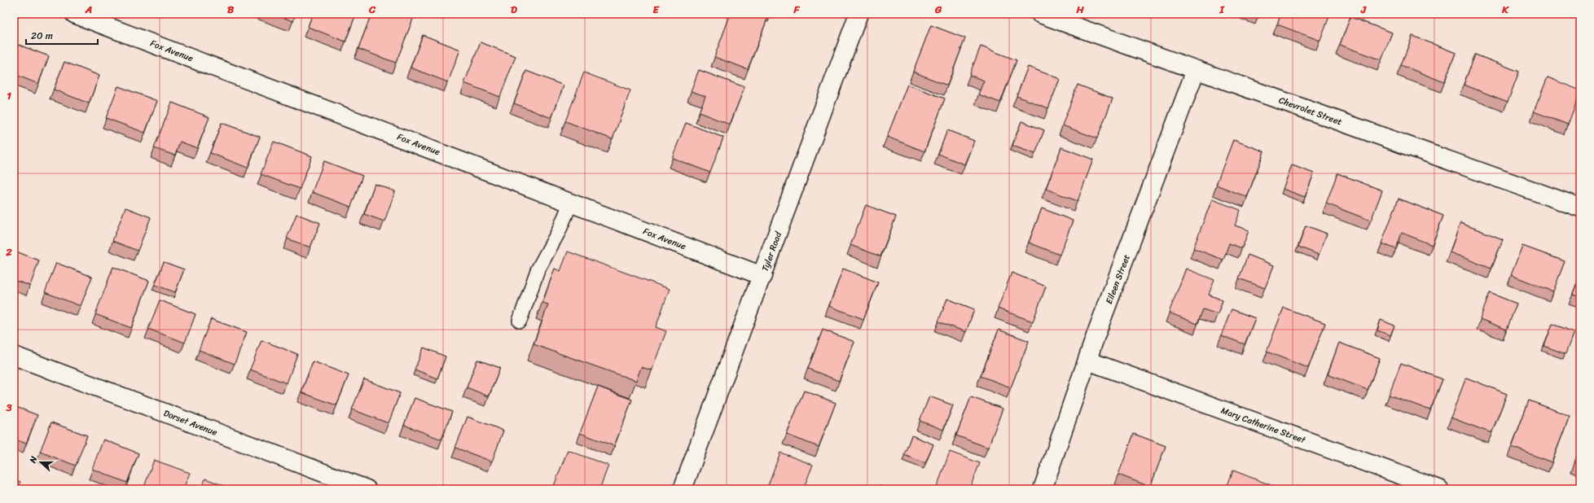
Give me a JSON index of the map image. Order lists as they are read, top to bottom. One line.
{"streets":{"street":["Fox Avenue","Chevrolet Street","Tyler Road","Eileen Street","Dorset Avenue","Mary Catherine Street"]},"crossings":[["Fox Avenue","Tyler Road"],["Chevrolet Street","Eileen Street"],["Eileen Street","Mary Catherine Street"]],"scale_bar":"20 m","north":"left","grid":{"columns":["A","B","C","D","E","F","G","H","I","J","K"],"rows":["1","2","3"]}}
